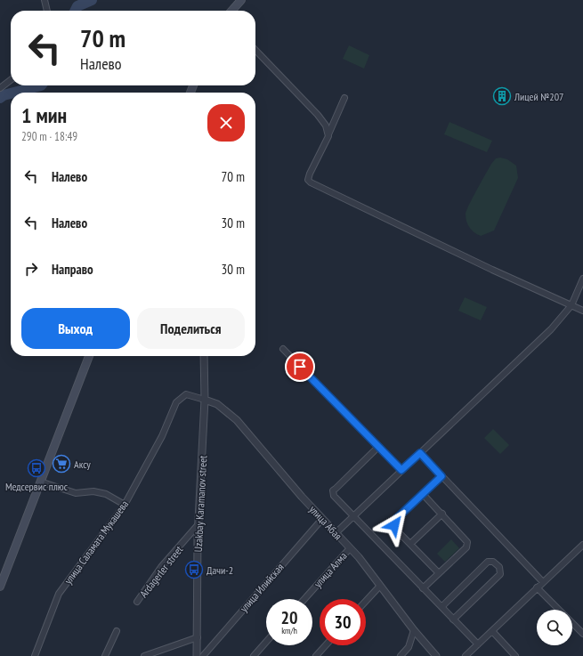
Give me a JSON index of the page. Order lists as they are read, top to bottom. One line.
{"streets":{"street":["Uzakbay Karamanov street","улица Абая","улица Саламата Мукашева","улица Алма","Ardagerler street","улица Илийская"]},"crossings":[["Uzakbay Karamanov street","улица Абая"],["Uzakbay Karamanov street","улица Саламата Мукашева"],["Uzakbay Karamanov street","Ardagerler street"],["улица Абая","улица Саламата Мукашева"],["улица Абая","улица Алма"],["улица Абая","улица Илийская"]],"places":{"building":["Лицей №207"],"supermarket":["Аксу"],"bus stop":["Медсервис плюс","Дачи-2"]},"page":{"turn":["70 m","Налево"],"heading":["1 мин","290 m · 18:49"],"list":[{"name":"Налево","value":"70 m"},{"name":"Налево","value":"30 m"},{"name":"Направо","value":"30 m"}],"buttons":["Выход","Поделиться"],"speed":"20 km/h","limit":"30"}}
